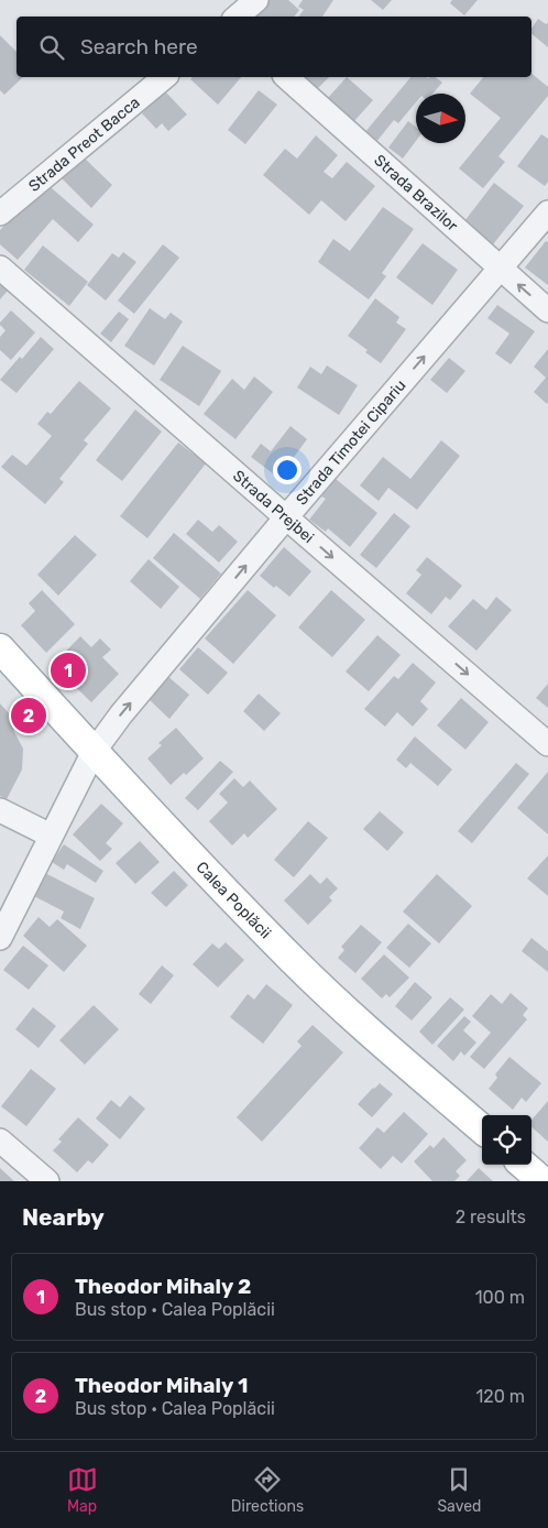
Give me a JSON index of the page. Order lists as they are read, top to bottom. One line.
{"streets":{"main road":["Calea Poplăcii"],"street":["Strada Preot Bacca","Strada Brazilor","Strada Timotei Cipariu","Strada Prejbei"]},"crossings":[["Strada Brazilor","Strada Timotei Cipariu"],["Strada Timotei Cipariu","Strada Prejbei"],["Strada Timotei Cipariu","Calea Poplăcii"]],"one_way":["Strada Timotei Cipariu","Strada Prejbei"],"north":"right","page":{"search":"Search here","pins":["1","2"],"heading":["Nearby","2 results"],"list":[{"mark":"1","name":"Theodor Mihaly 2","note":"Bus stop · Calea Poplăcii","value":"100 m"},{"mark":"2","name":"Theodor Mihaly 1","note":"Bus stop · Calea Poplăcii","value":"120 m"}],"nav":["Map","Directions","Saved"]}}
